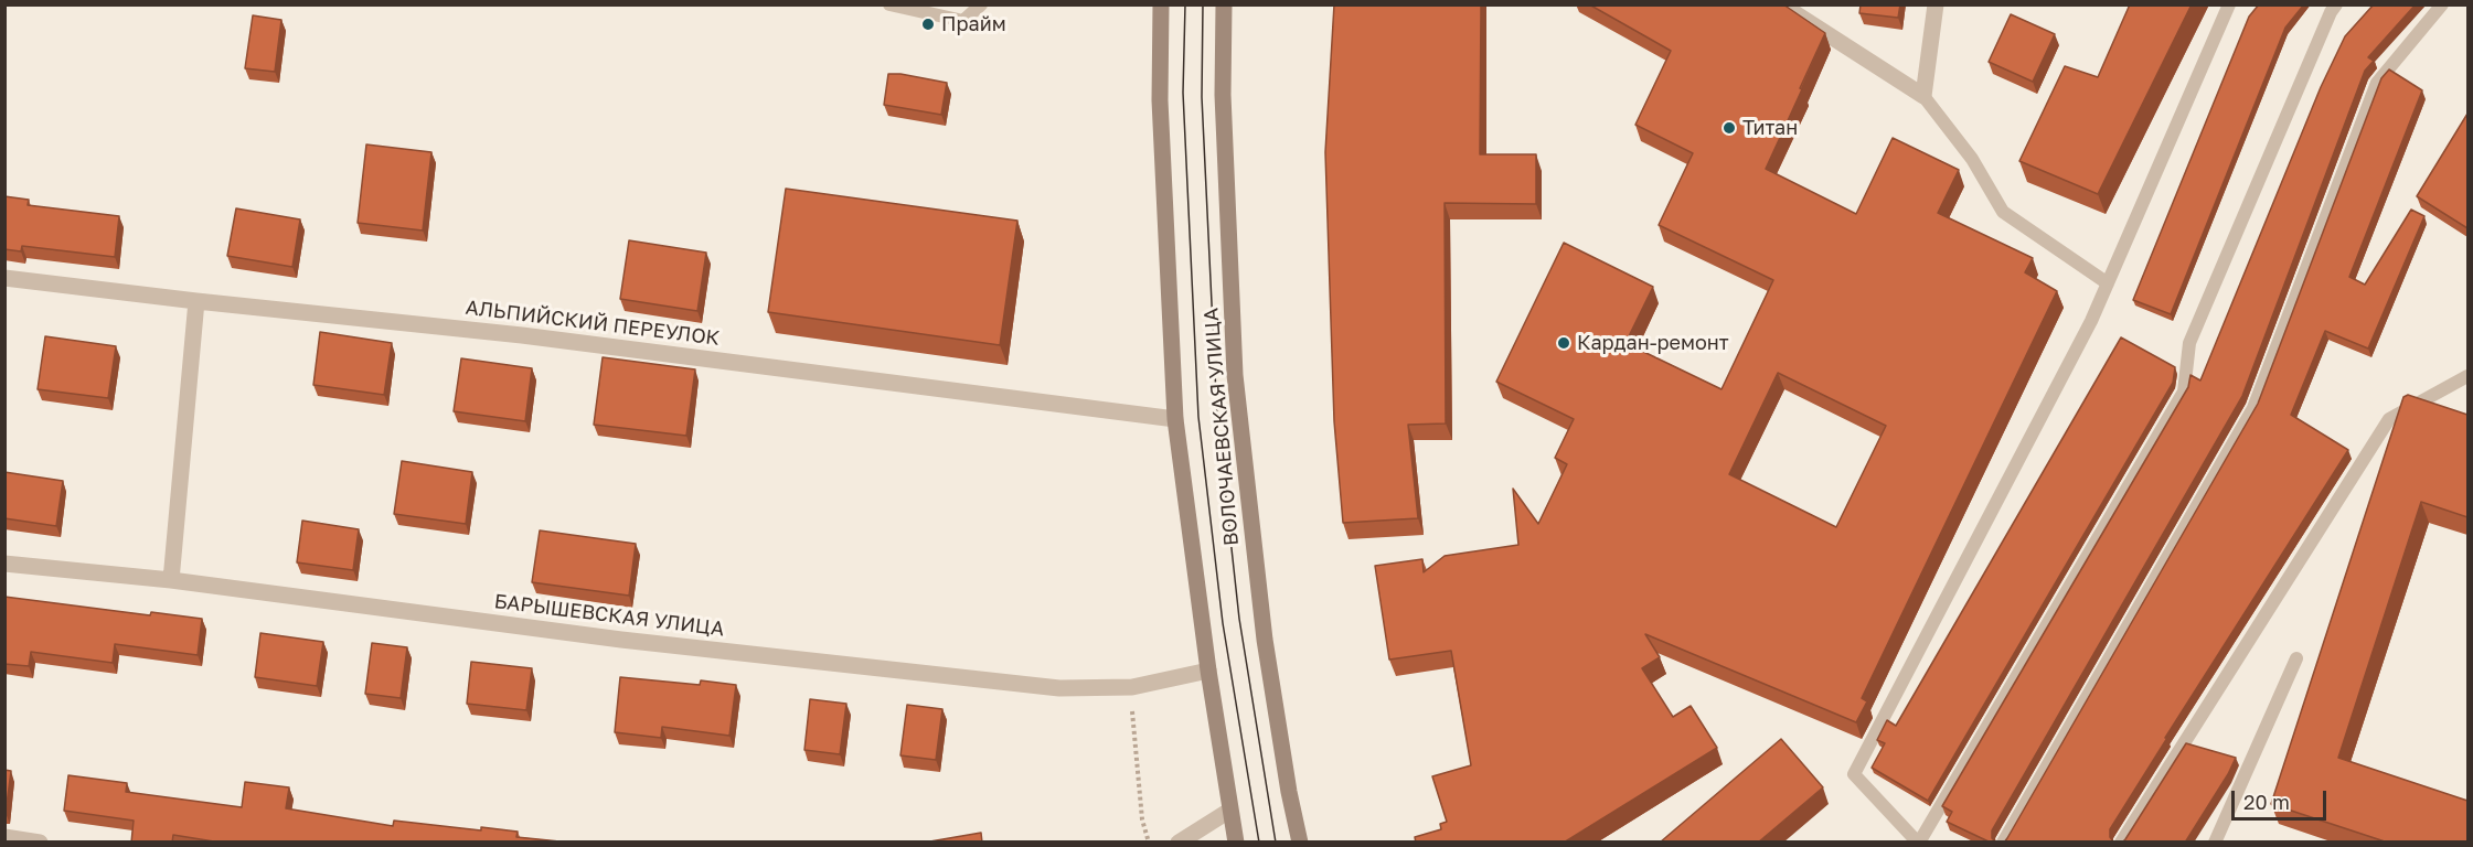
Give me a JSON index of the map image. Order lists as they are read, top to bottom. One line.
{"streets":{"main road":["ВОЛОЧАЕВСКАЯ УЛИЦА"],"street":["АЛЬПИЙСКИЙ ПЕРЕУЛОК","БАРЫШЕВСКАЯ УЛИЦА"]},"crossings":[["АЛЬПИЙСКИЙ ПЕРЕУЛОК","ВОЛОЧАЕВСКАЯ УЛИЦА"],["ВОЛОЧАЕВСКАЯ УЛИЦА","БАРЫШЕВСКАЯ УЛИЦА"]],"places":["Прайм","Титан","Кардан-ремонт"],"scale_bar":"20 m"}
